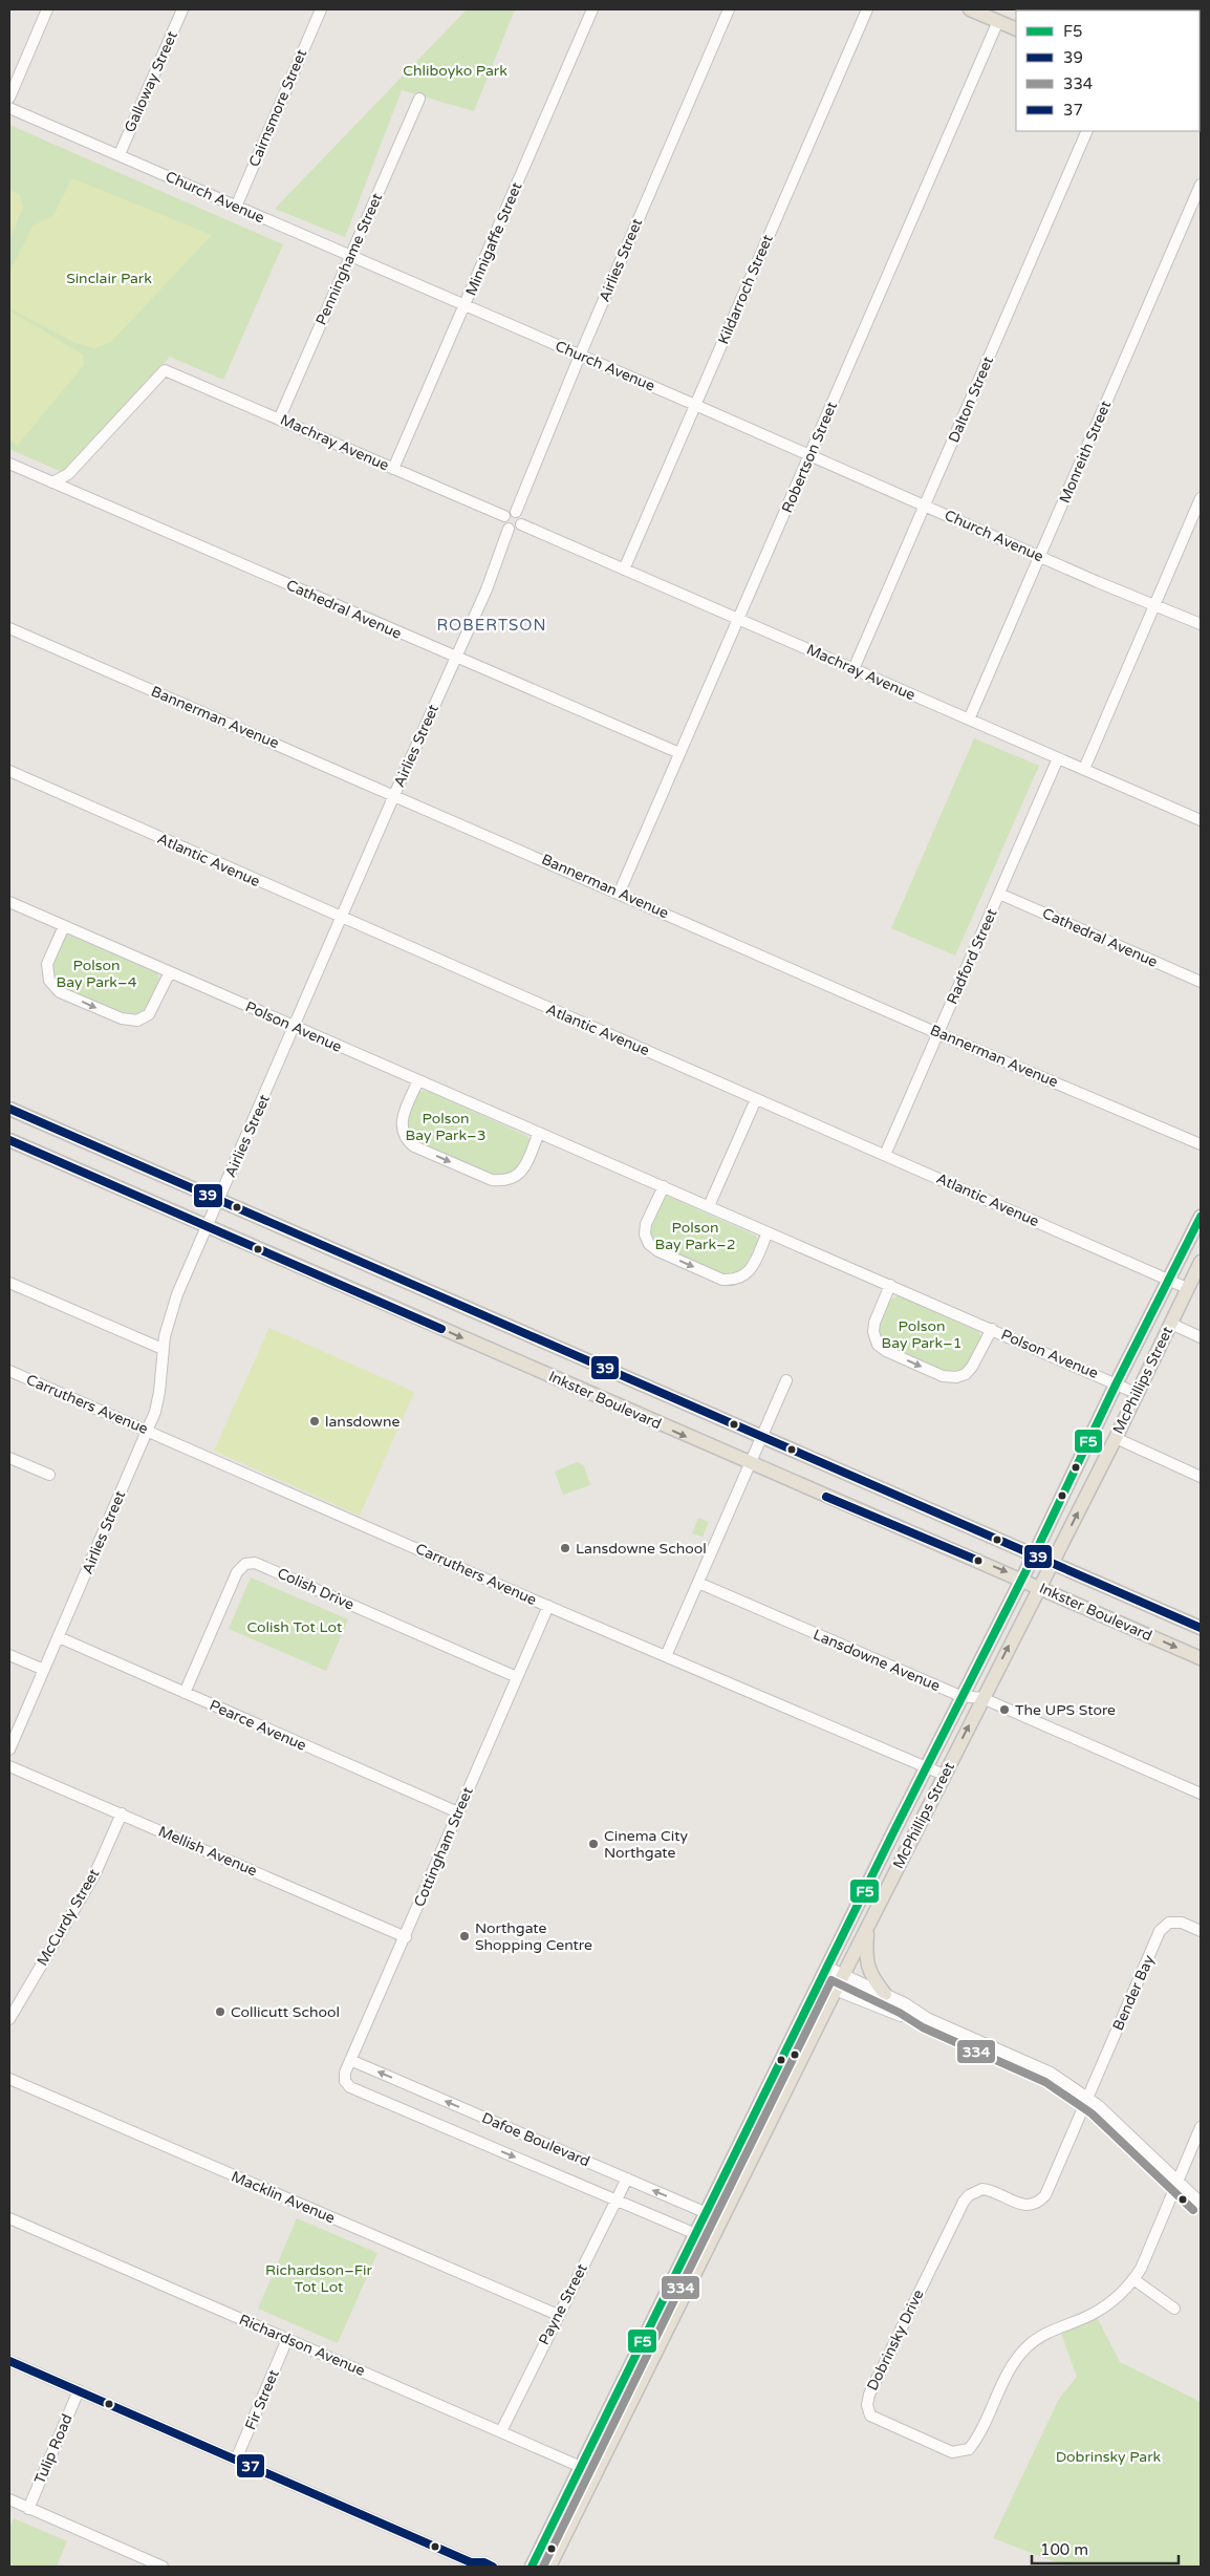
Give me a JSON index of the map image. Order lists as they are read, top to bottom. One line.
{"streets":{"main road":["McPhillips Street","Inkster Boulevard"],"street":["Galloway Street","Cairnsmore Street","Church Avenue","Minnigaffe Street","Penninghame Street","Airlies Street","Kildarroch Street","Dalton Street","Machray Avenue","Monreith Street","Robertson Street","Cathedral Avenue","Bannerman Avenue","Atlantic Avenue","Radford Street","Polson Avenue","Carruthers Avenue","Colish Drive","Lansdowne Avenue","Pearce Avenue","Cottingham Street","Mellish Avenue","McCurdy Street","Bender Bay","Dafoe Boulevard","Macklin Avenue","Payne Street","Dobrinsky Drive","Richardson Avenue","Fir Street","Tulip Road"]},"crossings":[["Galloway Street","Church Avenue"],["Cairnsmore Street","Church Avenue"],["Church Avenue","Minnigaffe Street"],["Church Avenue","Penninghame Street"],["Church Avenue","Airlies Street"],["Church Avenue","Kildarroch Street"],["Church Avenue","Dalton Street"],["Church Avenue","Monreith Street"],["Church Avenue","Robertson Street"],["Minnigaffe Street","Machray Avenue"],["Penninghame Street","Machray Avenue"],["Airlies Street","Machray Avenue"],["Airlies Street","Cathedral Avenue"],["Airlies Street","Bannerman Avenue"],["Airlies Street","Atlantic Avenue"],["Airlies Street","Polson Avenue"],["Airlies Street","Inkster Boulevard"],["Airlies Street","Carruthers Avenue"],["Airlies Street","Pearce Avenue"],["Kildarroch Street","Machray Avenue"],["Dalton Street","Machray Avenue"],["Machray Avenue","Monreith Street"],["Machray Avenue","Robertson Street"],["Machray Avenue","Cathedral Avenue"],["Machray Avenue","Radford Street"],["Robertson Street","Cathedral Avenue"],["Robertson Street","Bannerman Avenue"],["Cathedral Avenue","Radford Street"],["Bannerman Avenue","Radford Street"],["Atlantic Avenue","Radford Street"],["Atlantic Avenue","McPhillips Street"],["Polson Avenue","McPhillips Street"],["McPhillips Street","Inkster Boulevard"],["McPhillips Street","Carruthers Avenue"],["McPhillips Street","Lansdowne Avenue"],["McPhillips Street","Dafoe Boulevard"],["McPhillips Street","Richardson Avenue"],["Carruthers Avenue","Cottingham Street"],["Colish Drive","Pearce Avenue"],["Colish Drive","Cottingham Street"],["Pearce Avenue","Cottingham Street"],["Cottingham Street","Mellish Avenue"],["Cottingham Street","Dafoe Boulevard"],["Mellish Avenue","McCurdy Street"],["Bender Bay","Dobrinsky Drive"],["Dafoe Boulevard","Payne Street"],["Macklin Avenue","Payne Street"],["Payne Street","Richardson Avenue"],["Richardson Avenue","Fir Street"]],"districts":["ROBERTSON"],"parks":["Chliboyko Park","Sinclair Park","Polson Bay Park–4","Polson Bay Park–3","Polson Bay Park–2","Polson Bay Park–1","Colish Tot Lot","Richardson–Fir Tot Lot","Dobrinsky Park"],"places":["lansdowne","Lansdowne School","The UPS Store","Cinema City Northgate","Northgate Shopping Centre","Collicutt School"],"lines":["transit line 39","transit line F5","transit line 334","transit line 37"],"legend":["F5","39","334","37"],"scale_bar":"100 m"}
